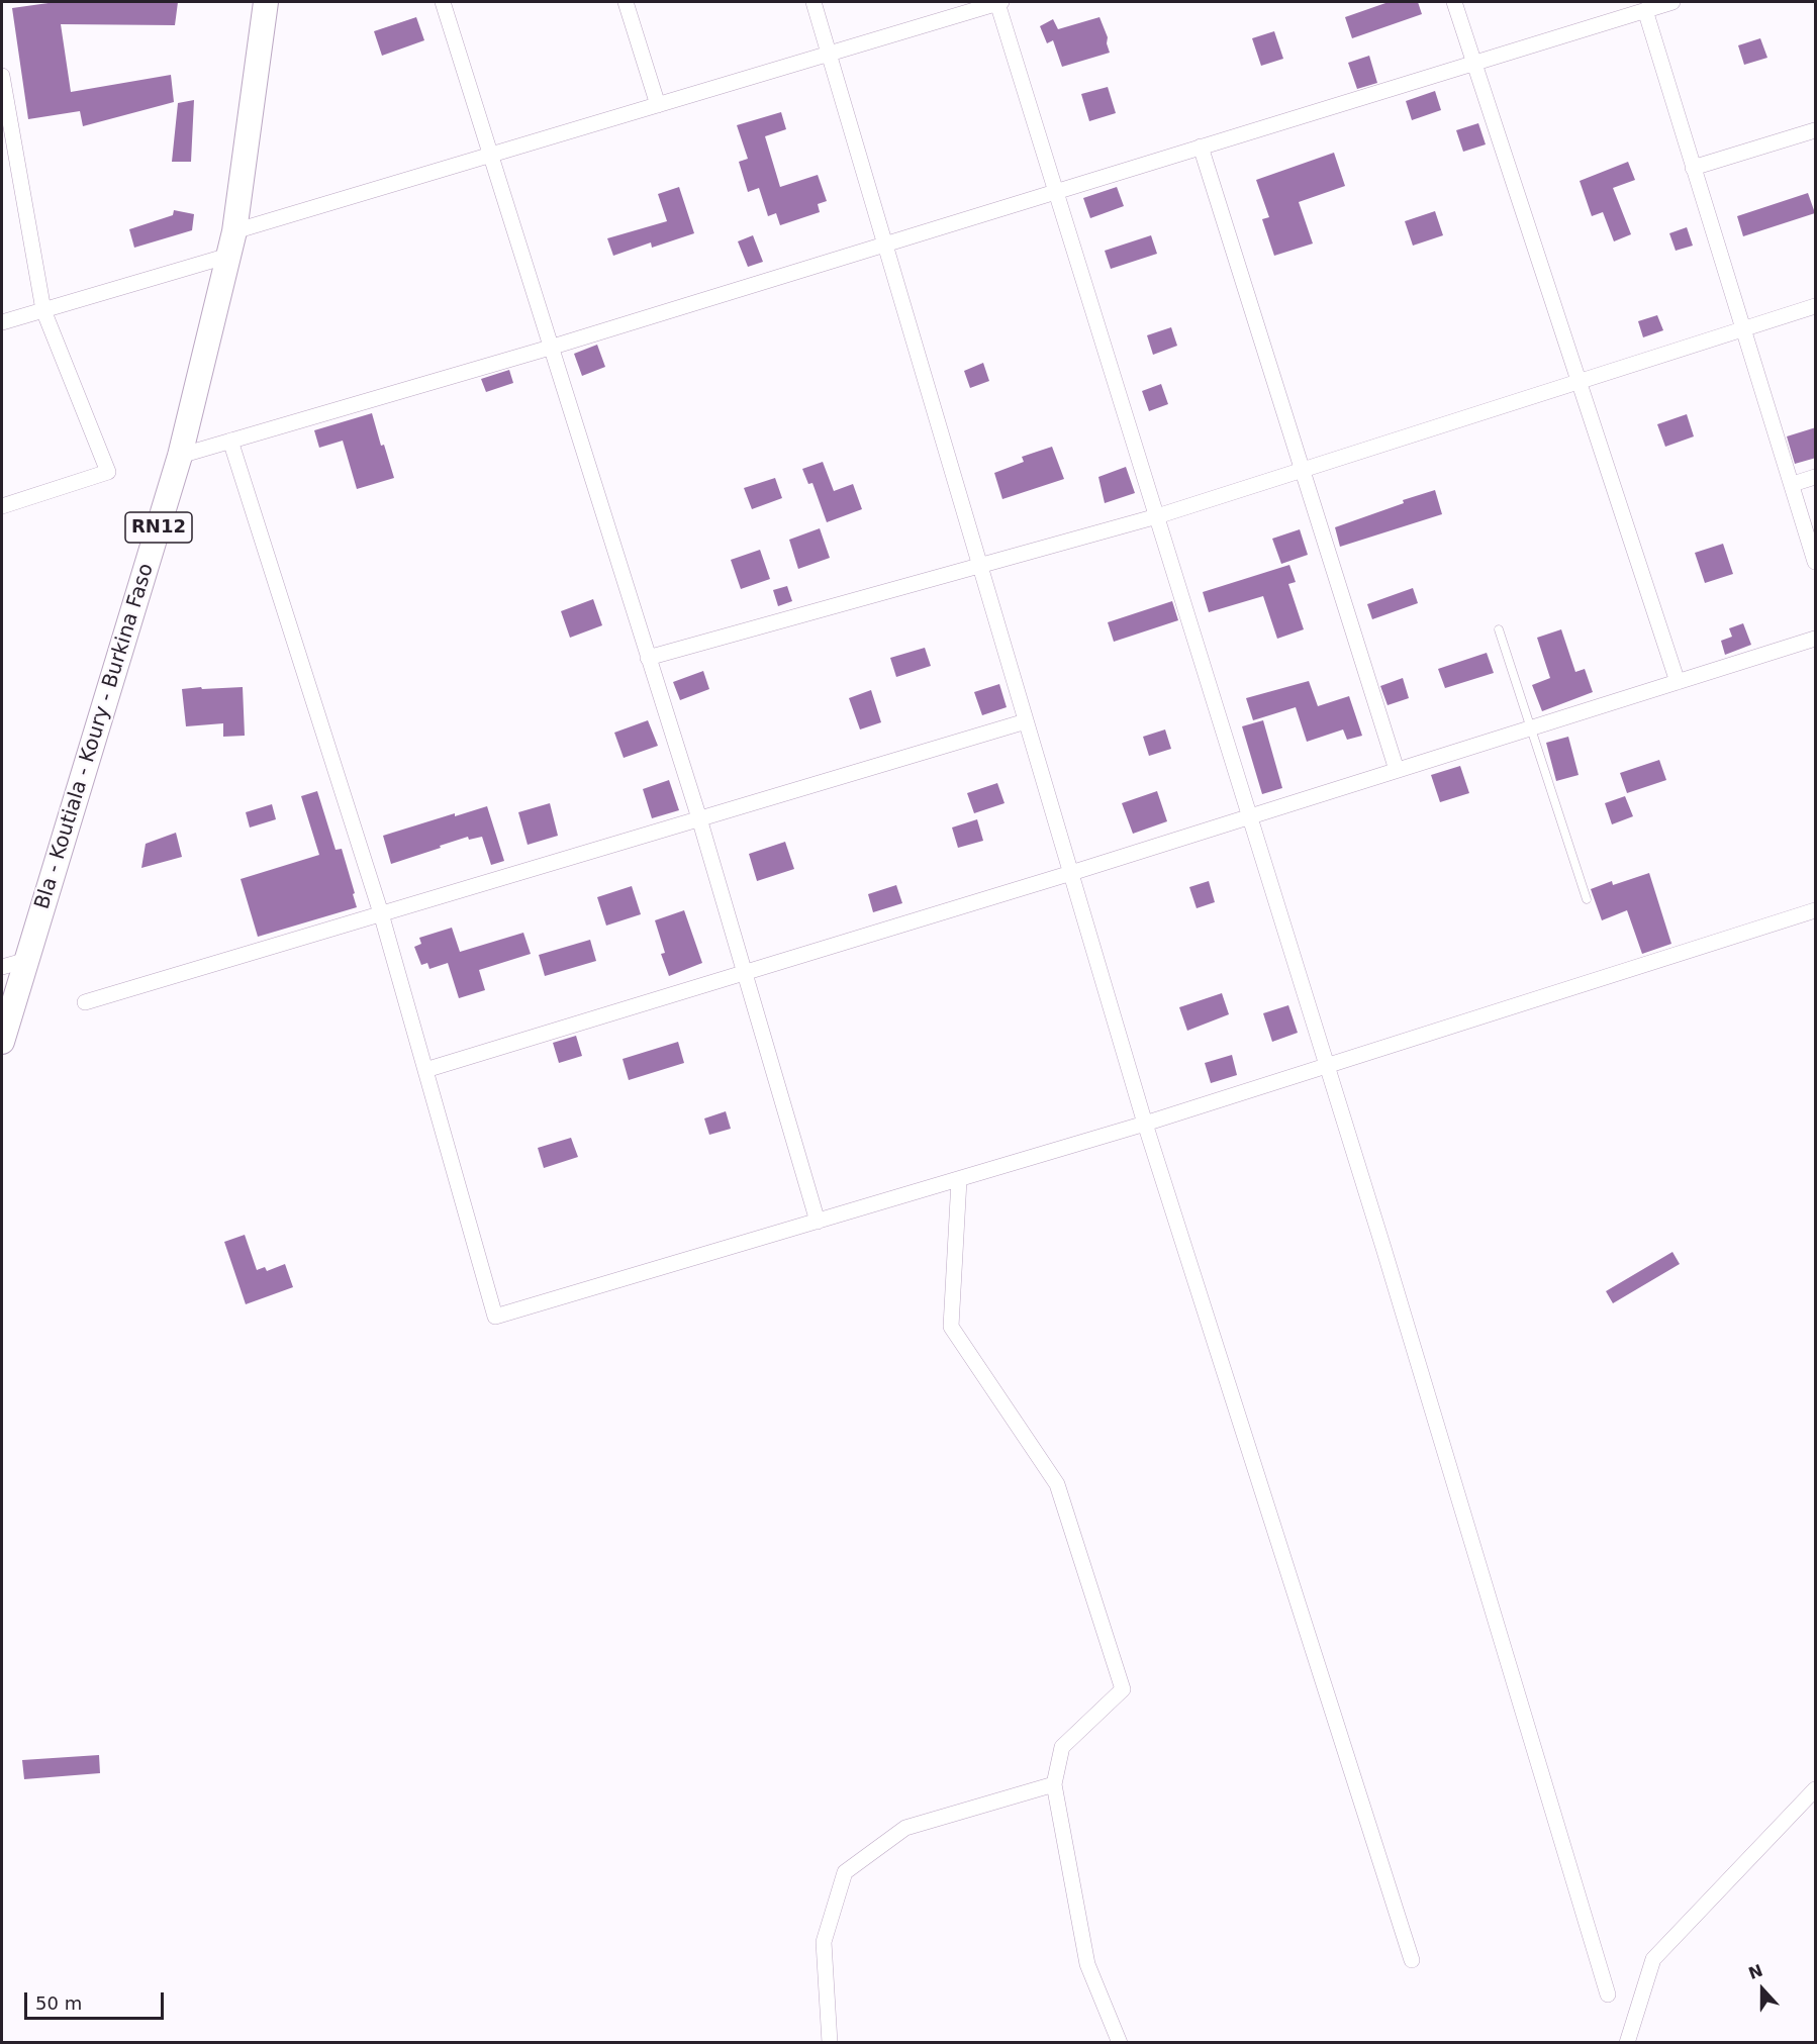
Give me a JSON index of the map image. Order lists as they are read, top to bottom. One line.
{"streets":{"main road":["RN12","Bla - Koutiala - Koury - Burkina Faso"]},"scale_bar":"50 m","north":"top"}
